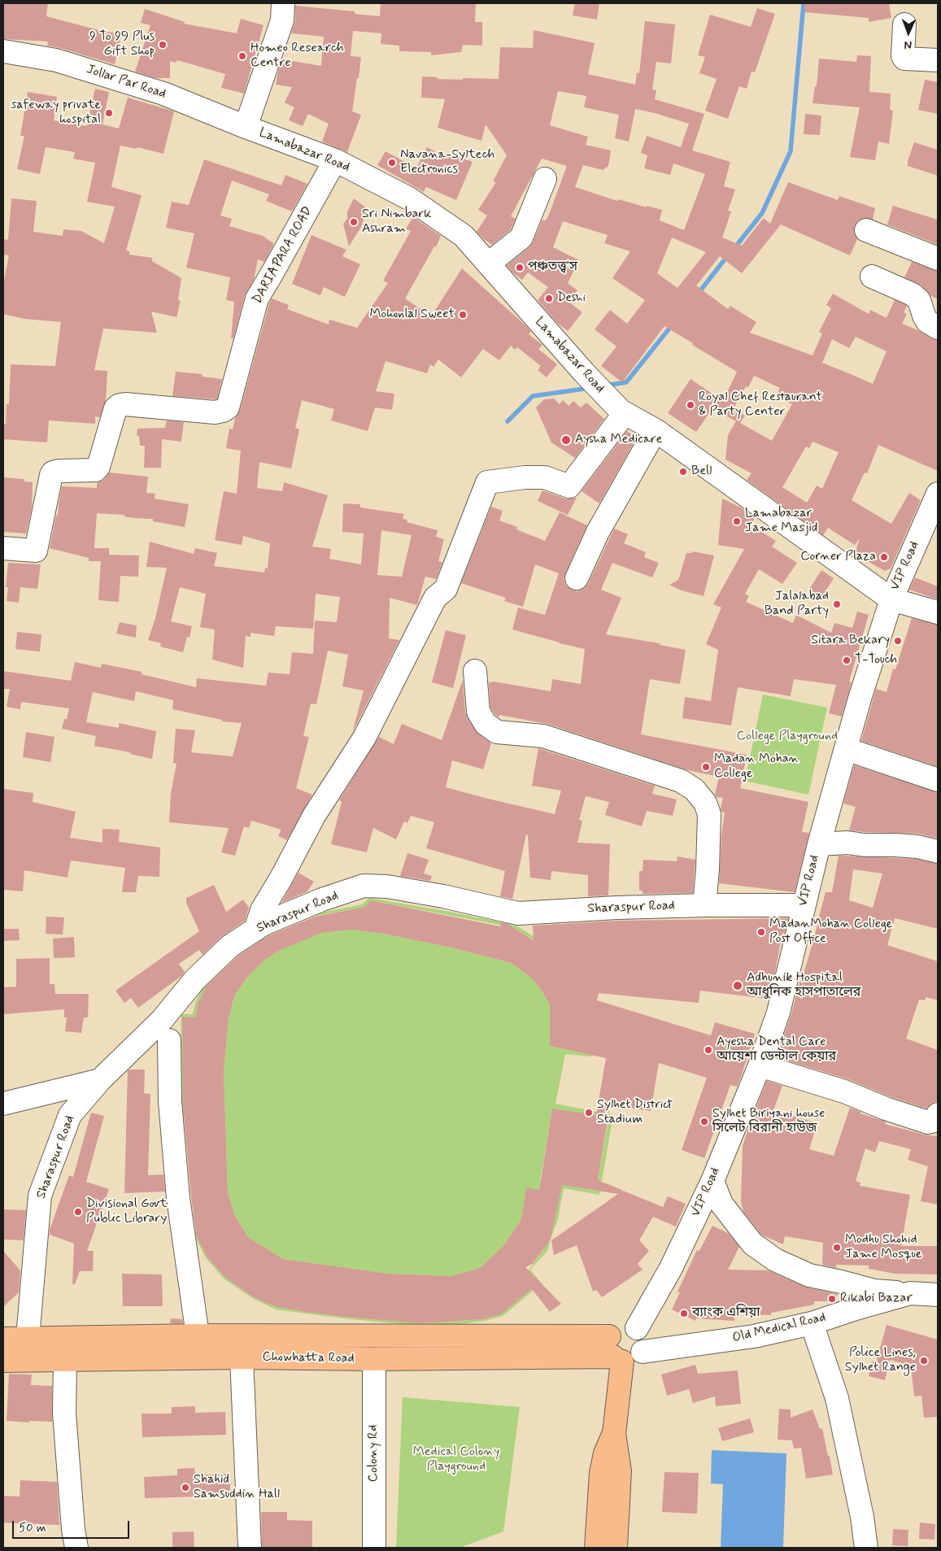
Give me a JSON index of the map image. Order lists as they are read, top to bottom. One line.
{"streets":{"main road":["Chowhatta Road"],"street":["Jollar Par Road","Lamabazar Road","DARIAPARA ROAD","VIP Road","Sharaspur Road","Old Medical Road","Colony Rd"]},"crossings":[["Jollar Par Road","Lamabazar Road"],["Lamabazar Road","DARIAPARA ROAD"],["Lamabazar Road","VIP Road"],["VIP Road","Sharaspur Road"],["VIP Road","Old Medical Road"],["VIP Road","Chowhatta Road"],["Sharaspur Road","Chowhatta Road"],["Old Medical Road","Chowhatta Road"],["Chowhatta Road","Colony Rd"]],"parks":["College Playground","Medical Colony Playground"],"places":["9 To 99 Plus Gift Shop","Homeo Research Centre","safeway private hospital","Navana-Syltech Electronics","Sri Nimbark Ashram","পঞ্চতত্ত্ব'স","Deshi","Mohonlal Sweet","Royal Chef Restaurant & Party Center","Aysha Medicare","Bell","Lamabazar Jame Masjid","Corner Plaza","Jalalabad Band Party","Sitara Bekary","T-Touch","Madan Mohan College","MadanMohan College Post Office","Adhunik Hospital আধুনিক হাসপাতালের","Ayesha Dental Care আয়েশা ডেন্টাল কেয়ার","Sylhet District Stadium","Sylhet Biriyani house সিলেট বিরানী হাউজ","Divisional Govt Public Library","Modhu Shohid Jame Mosque","Rikabi Bazar","ব্যাংক এশিয়া","Police Lines, Sylhet Range","Shahid Samsuddin Hall"],"scale_bar":"50 m","north":"bottom"}
